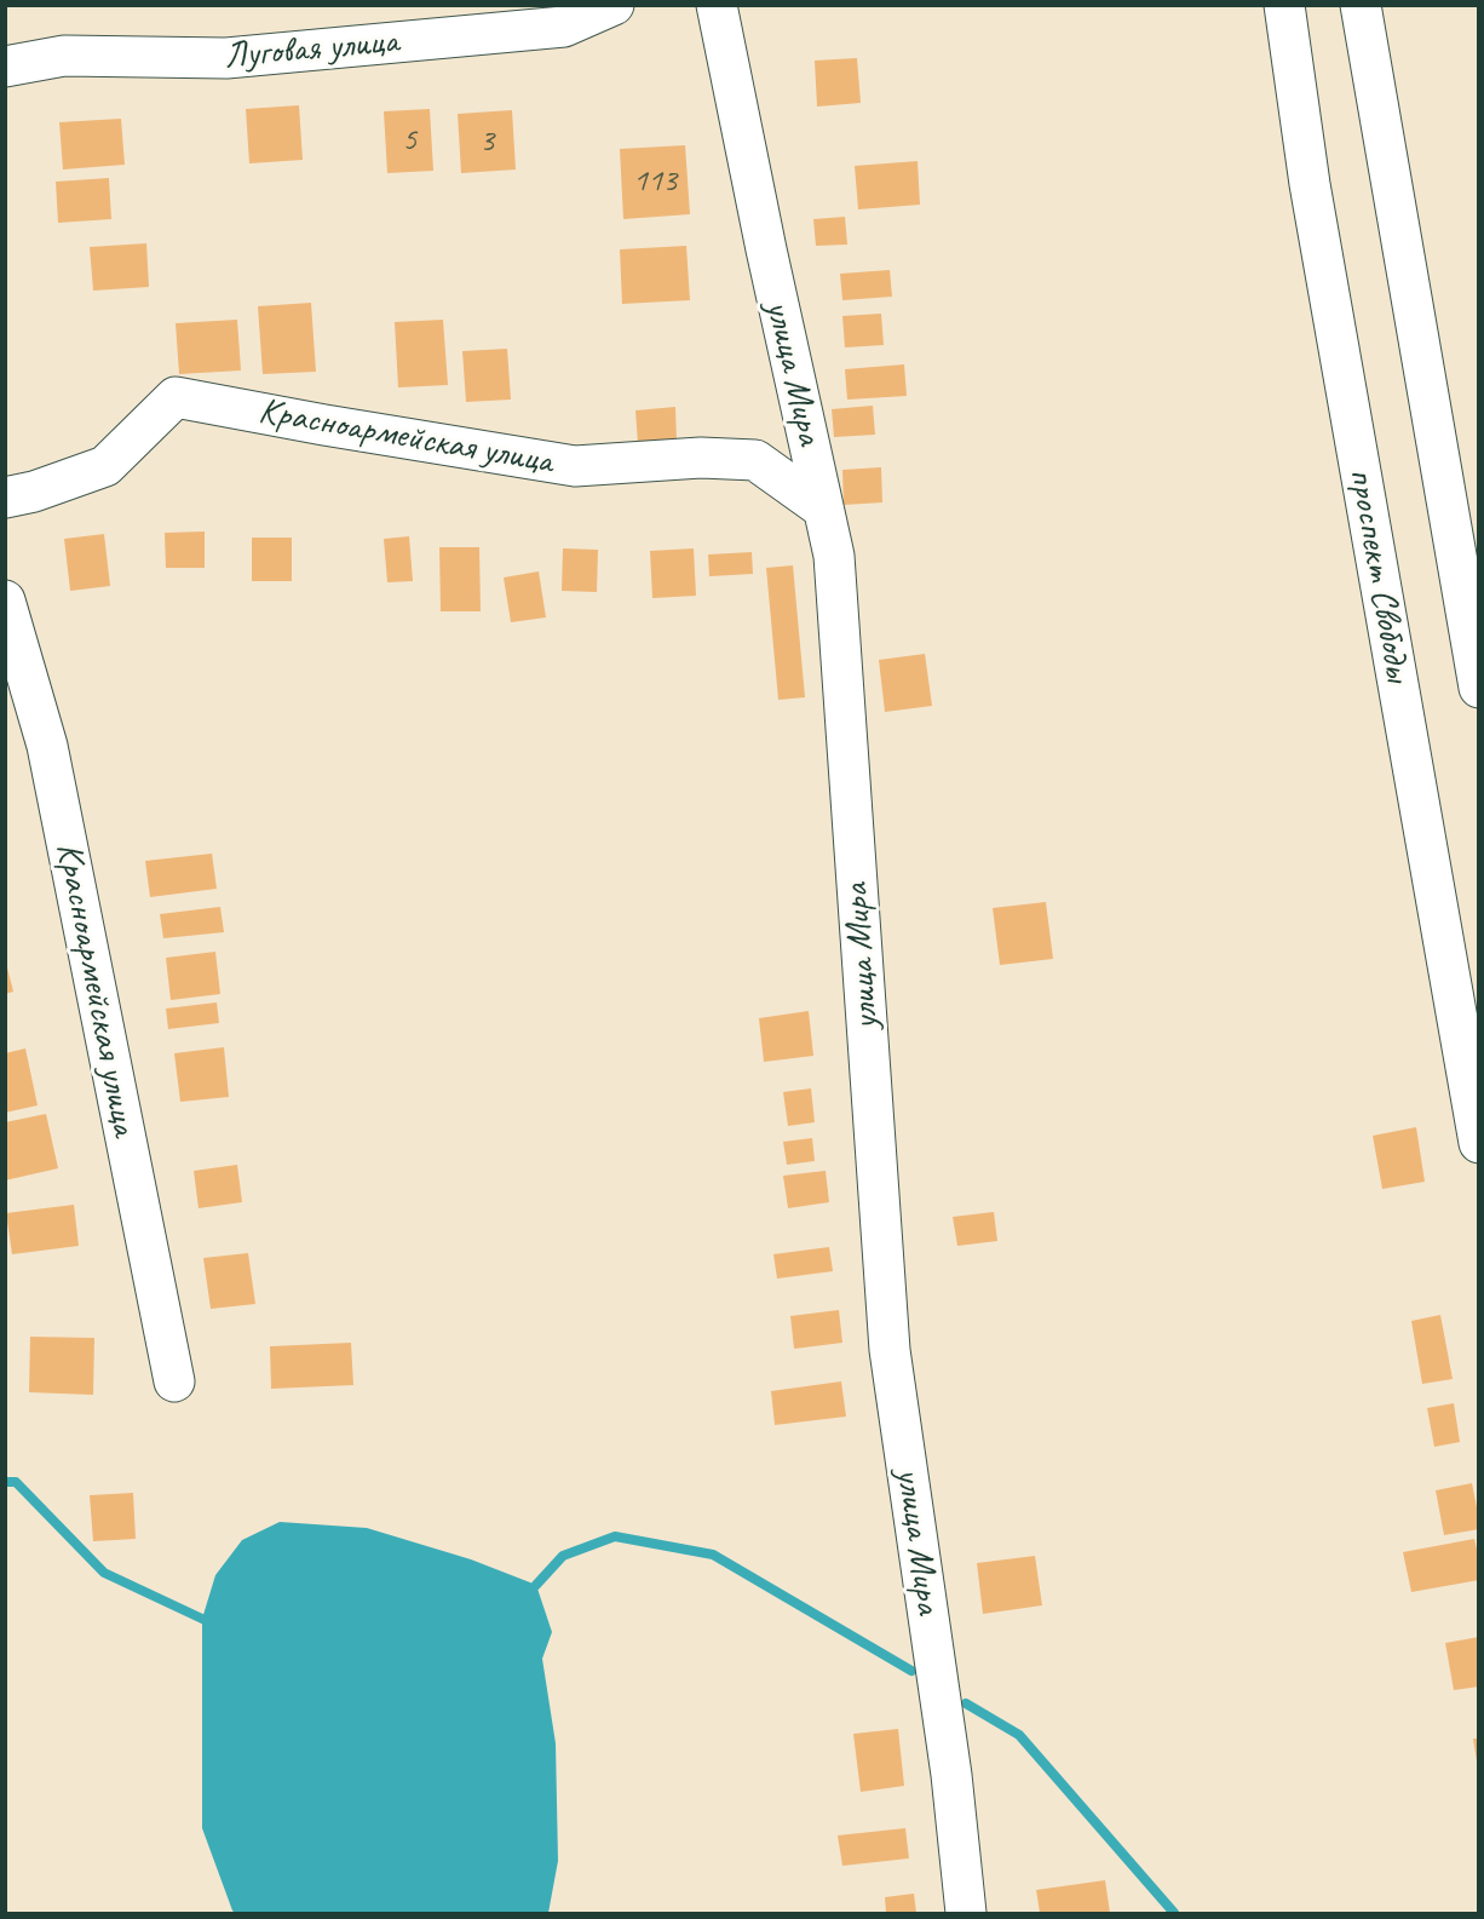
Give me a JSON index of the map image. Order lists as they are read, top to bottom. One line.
{"streets":{"street":["Луговая улица","улица Мира","Красноармейская улица","проспект Свободы"]},"crossings":[["улица Мира","Красноармейская улица"]],"house_numbers":["5","3","113"]}
